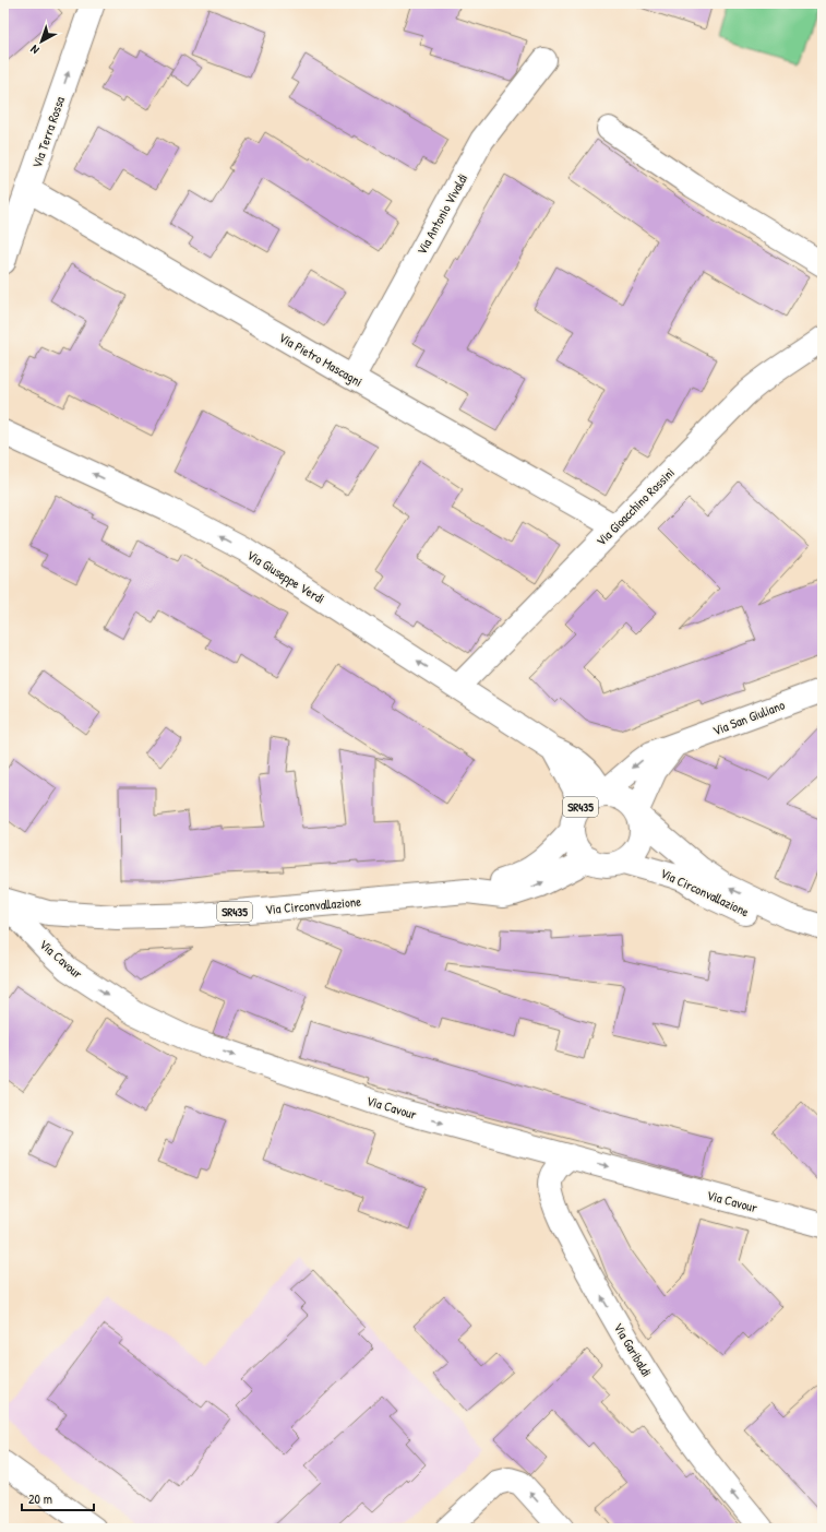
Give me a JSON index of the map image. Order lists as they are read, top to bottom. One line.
{"streets":{"street":["Via Terra Rossa","Via Antonio Vivaldi","Via Pietro Mascagni","Via Gioacchino Rossini","Via Giuseppe Verdi","Via San Giuliano","SR435","Via Circonvallazione","Via Cavour","Via Garibaldi"]},"crossings":[["Via Terra Rossa","Via Pietro Mascagni"],["Via Antonio Vivaldi","Via Pietro Mascagni"],["Via Pietro Mascagni","Via Gioacchino Rossini"],["Via Gioacchino Rossini","Via Giuseppe Verdi"],["Via Giuseppe Verdi","Via San Giuliano"],["Via Giuseppe Verdi","SR435"],["Via Giuseppe Verdi","Via Circonvallazione"],["Via San Giuliano","SR435"],["Via San Giuliano","Via Circonvallazione"],["SR435","Via Circonvallazione"],["Via Circonvallazione","Via Cavour"],["Via Cavour","Via Garibaldi"]],"one_way":["Via Terra Rossa","Via Giuseppe Verdi","Via San Giuliano","Via Cavour","Via Garibaldi"],"scale_bar":"20 m","north":"bottom left"}
